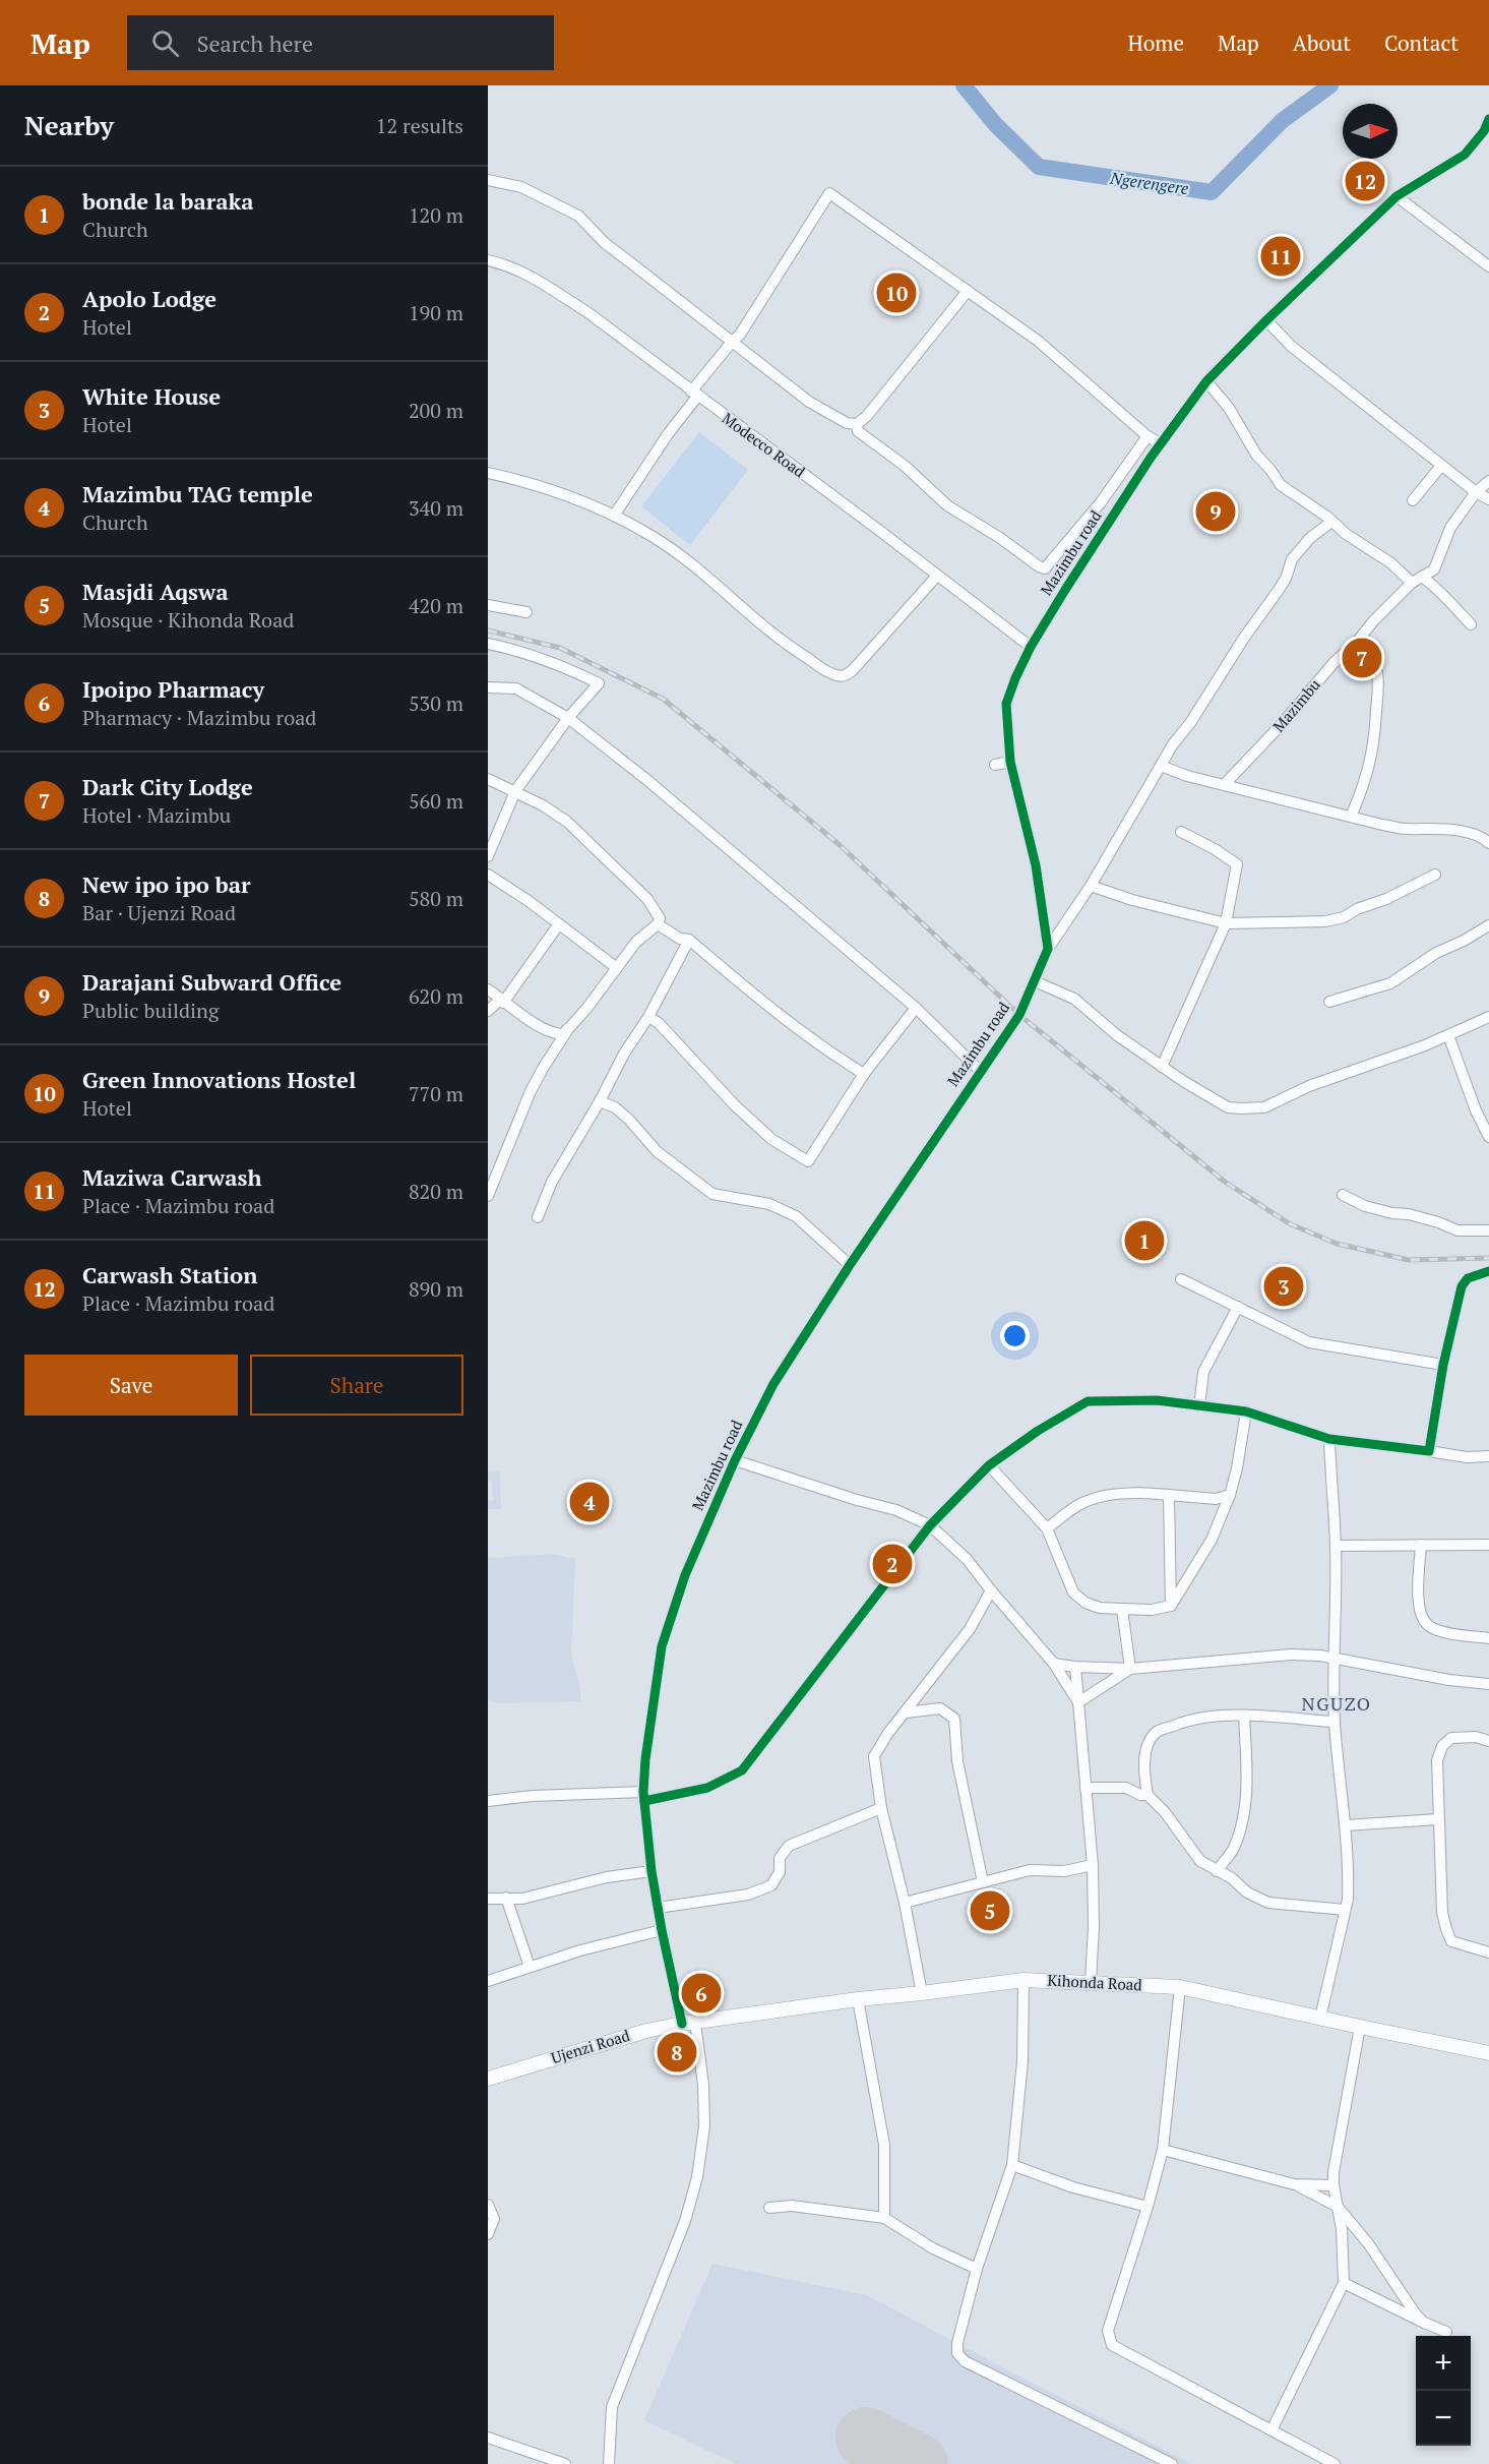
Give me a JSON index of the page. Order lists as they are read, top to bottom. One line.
{"streets":{"street":["Modecco Road","Mazimbu road","Mazimbu","Kihonda Road","Ujenzi Road"]},"crossings":[["Modecco Road","Mazimbu road"],["Mazimbu road","Kihonda Road"],["Mazimbu road","Ujenzi Road"],["Kihonda Road","Ujenzi Road"]],"districts":["NGUZO"],"water":["Ngerengere"],"north":"right","page":{"header":"Map","search":"Search here","nav":["Home","Map","About","Contact"],"heading":["Nearby","12 results"],"pins":["12","11","10","9","7","1","3","4","2","5","6","8"],"list":[{"mark":"1","name":"bonde la baraka","note":"Church","value":"120 m"},{"mark":"2","name":"Apolo Lodge","note":"Hotel","value":"190 m"},{"mark":"3","name":"White House","note":"Hotel","value":"200 m"},{"mark":"4","name":"Mazimbu TAG temple","note":"Church","value":"340 m"},{"mark":"5","name":"Masjdi Aqswa","note":"Mosque · Kihonda Road","value":"420 m"},{"mark":"6","name":"Ipoipo Pharmacy","note":"Pharmacy · Mazimbu road","value":"530 m"},{"mark":"7","name":"Dark City Lodge","note":"Hotel · Mazimbu","value":"560 m"},{"mark":"8","name":"New ipo ipo bar","note":"Bar · Ujenzi Road","value":"580 m"},{"mark":"9","name":"Darajani Subward Office","note":"Public building","value":"620 m"},{"mark":"10","name":"Green Innovations Hostel","note":"Hotel","value":"770 m"},{"mark":"11","name":"Maziwa Carwash","note":"Place · Mazimbu road","value":"820 m"},{"mark":"12","name":"Carwash Station","note":"Place · Mazimbu road","value":"890 m"}],"buttons":["Save","Share"],"map_buttons":["+","−"]}}
